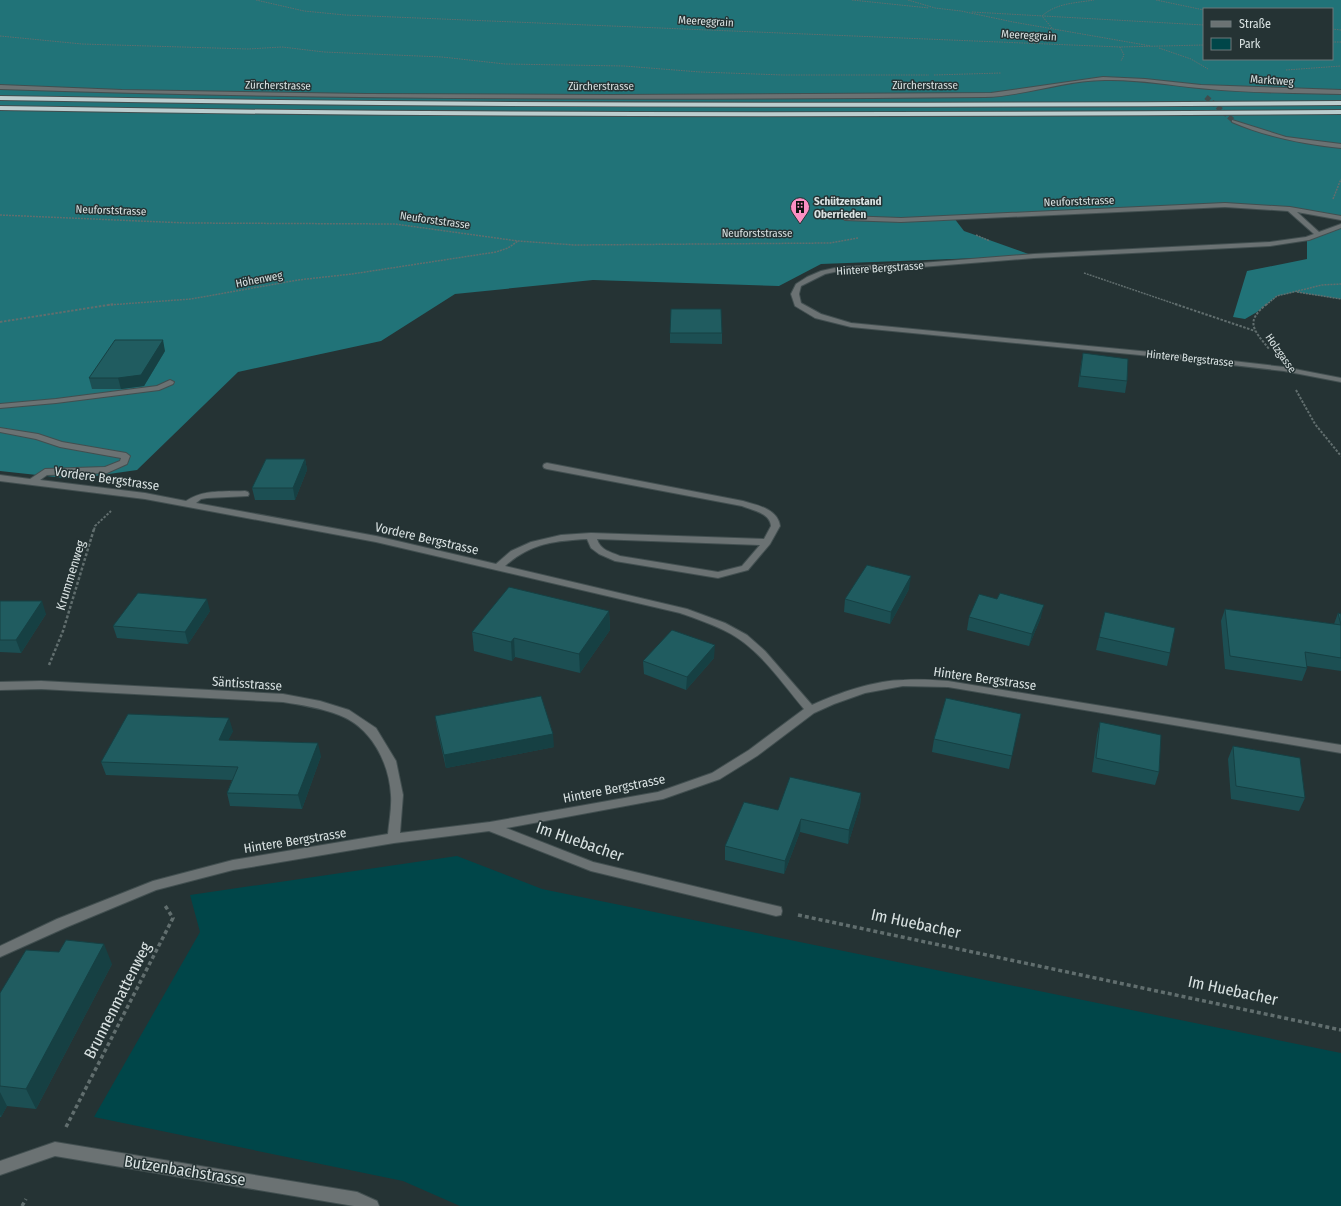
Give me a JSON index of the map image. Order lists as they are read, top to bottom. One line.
{"streets":{"street":["Marktweg","Zürcherstrasse","Neuforststrasse","Hintere Bergstrasse","Vordere Bergstrasse","Säntisstrasse","Im Huebacher","Butzenbachstrasse"],"path":["Meereggrain","Höhenweg","Holzgasse","Krummenweg","Brunnenmattenweg"]},"crossings":[["Marktweg","Zürcherstrasse"],["Neuforststrasse","Höhenweg"],["Hintere Bergstrasse","Holzgasse"],["Hintere Bergstrasse","Vordere Bergstrasse"],["Hintere Bergstrasse","Säntisstrasse"],["Hintere Bergstrasse","Im Huebacher"],["Hintere Bergstrasse","Brunnenmattenweg"],["Vordere Bergstrasse","Krummenweg"],["Krummenweg","Säntisstrasse"]],"places":{"building":["Schützenstand Oberrieden"]},"legend":["Straße","Park"]}
